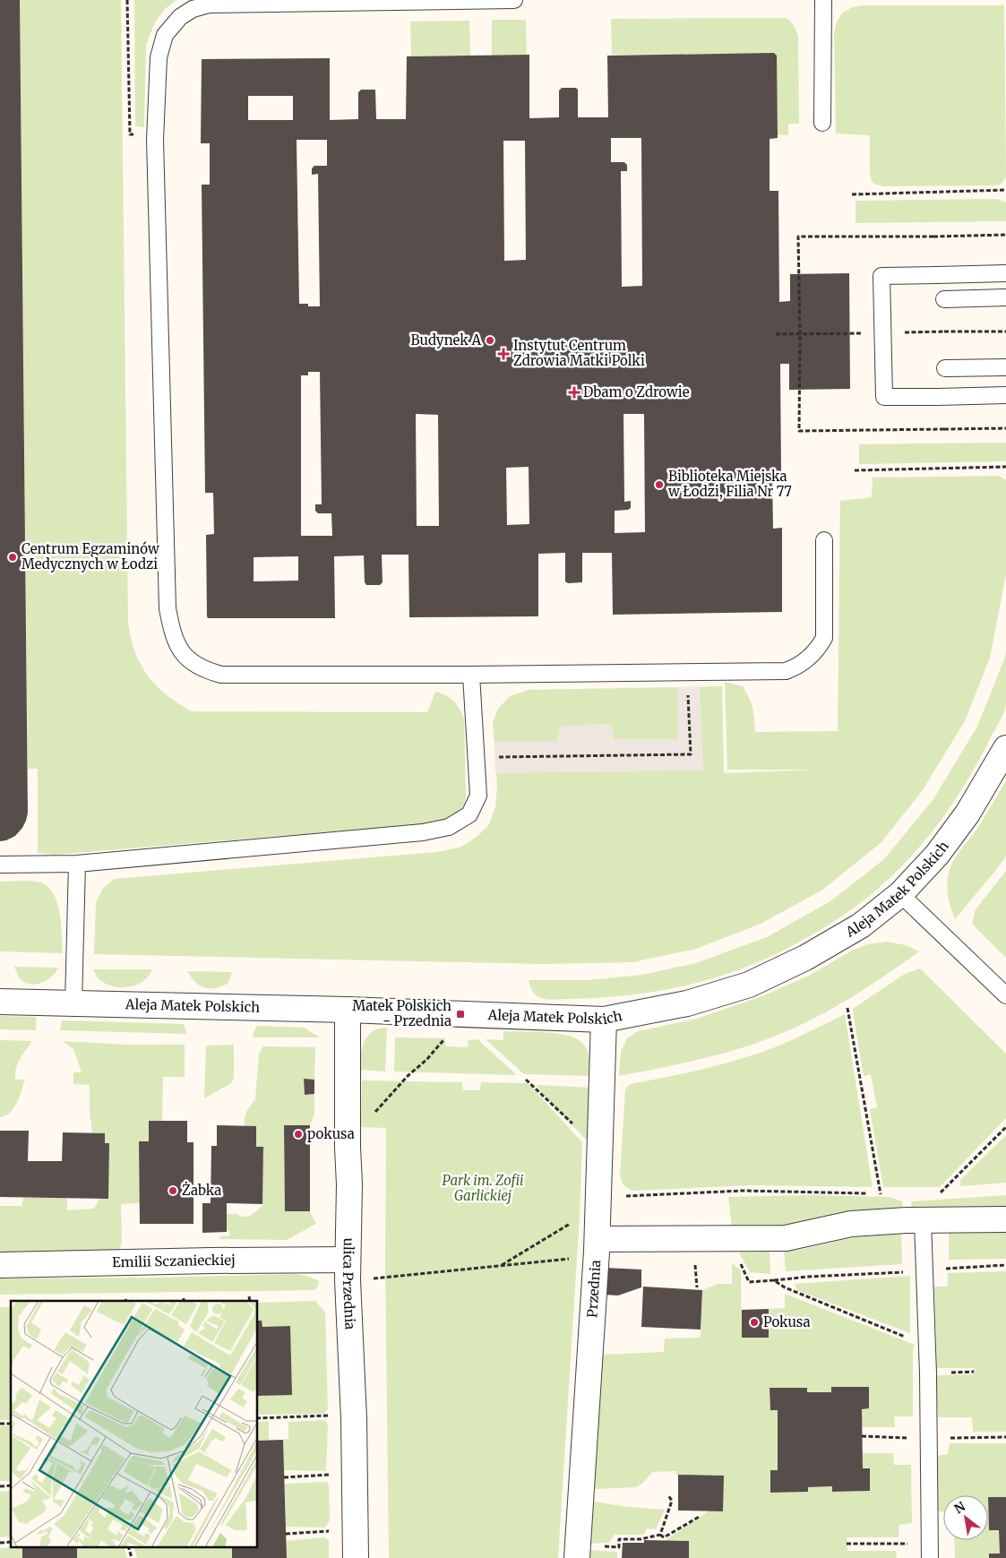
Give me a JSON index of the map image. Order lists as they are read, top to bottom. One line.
{"streets":{"street":["Aleja Matek Polskich","Emilii Sczanieckiej","ulica Przednia","Przednia"]},"crossings":[["Aleja Matek Polskich","ulica Przednia"],["Aleja Matek Polskich","Przednia"],["Emilii Sczanieckiej","ulica Przednia"]],"parks":["Park im. Zofii Garlickiej"],"places":{"other":["Budynek A","Biblioteka Miejska w Łodzi, Filia Nr 77","Centrum Egzaminów Medycznych w Łodzi","pokusa","Żabka","Pokusa"],"health":["Instytut Centrum Zdrowia Matki Polki","Dbam o Zdrowie"],"transit":["Matek Polskich - Przednia"]},"north":"top left"}
